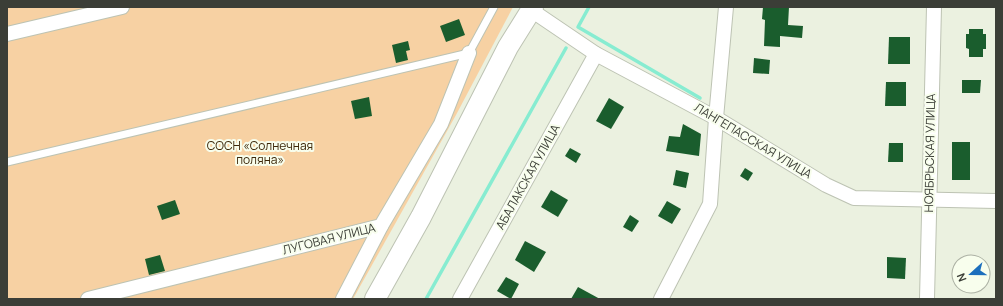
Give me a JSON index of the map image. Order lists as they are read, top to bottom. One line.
{"streets":{"street":["ЛАНГЕПАССКАЯ УЛИЦА","НОЯБРЬСКАЯ УЛИЦА","АБАЛАКСКАЯ УЛИЦА","ЛУГОВАЯ УЛИЦА"]},"crossings":[["ЛАНГЕПАССКАЯ УЛИЦА","НОЯБРЬСКАЯ УЛИЦА"],["ЛАНГЕПАССКАЯ УЛИЦА","АБАЛАКСКАЯ УЛИЦА"]],"parks":["СОСН «Солнечная поляна»"],"north":"left"}
